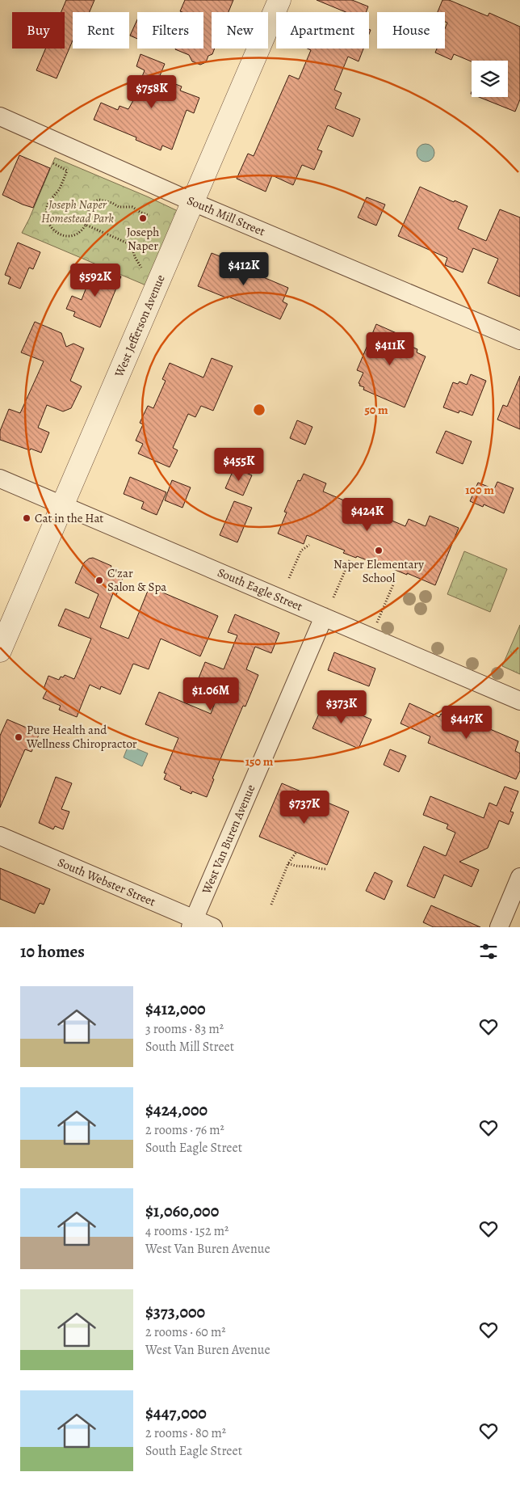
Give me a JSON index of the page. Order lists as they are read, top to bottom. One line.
{"streets":{"street":["South Mill Street","West Jefferson Avenue","South Eagle Street","West Van Buren Avenue","South Webster Street"]},"crossings":[["South Mill Street","West Jefferson Avenue"],["West Jefferson Avenue","South Eagle Street"],["South Eagle Street","West Van Buren Avenue"],["West Van Buren Avenue","South Webster Street"]],"parks":["Joseph Naper Homestead Park"],"places":["Joseph Naper","Cat in the Hat","Naper Elementary School","C'zar Salon & Spa","Pure Health and Wellness Chiropractor"],"page":{"chip":["Buy","Rent","Filters","New","Apartment","House"],"price":["$758K","$412K","$592K","$411K","$455K","$424K","$1.06M","$373K","$447K","$737K"],"heading":"10 homes","list":[{"name":"$412,000","note":"3 rooms · 83 m² · South Mill Street"},{"name":"$424,000","note":"2 rooms · 76 m² · South Eagle Street"},{"name":"$1,060,000","note":"4 rooms · 152 m² · West Van Buren Avenue"},{"name":"$373,000","note":"2 rooms · 60 m² · West Van Buren Avenue"},{"name":"$447,000","note":"2 rooms · 80 m² · South Eagle Street"}]},"rings":["50 m","100 m","150 m"]}
